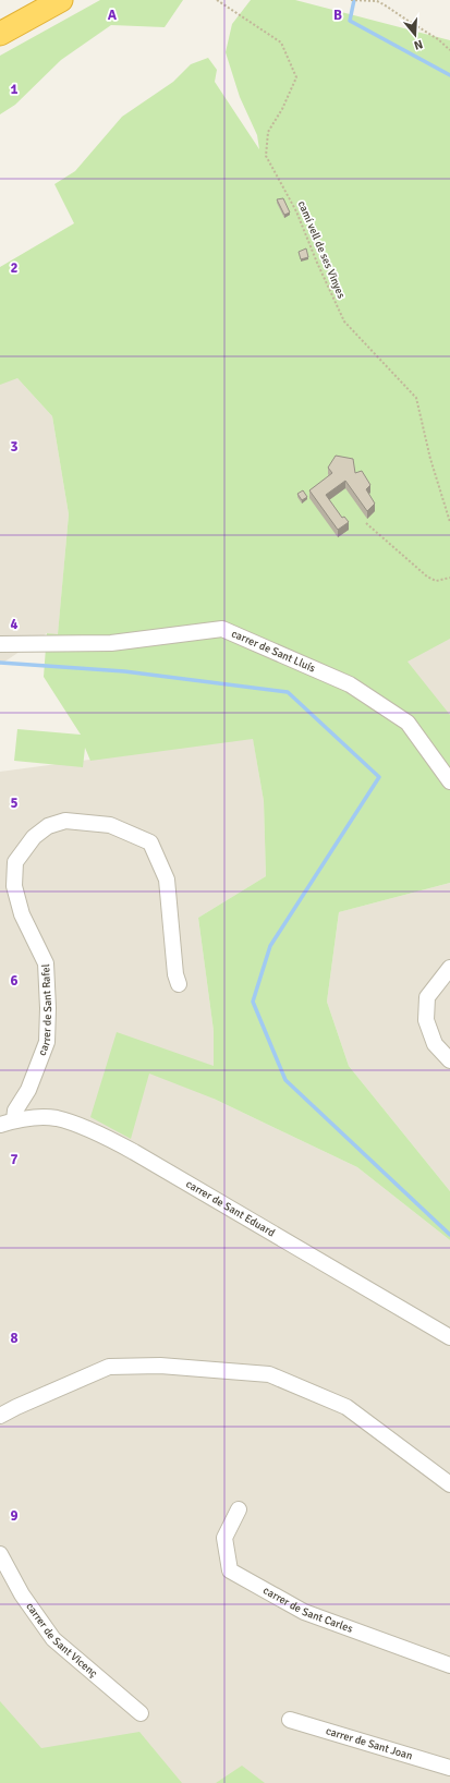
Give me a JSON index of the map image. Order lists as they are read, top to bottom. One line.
{"streets":{"street":["carrer de Sant Lluís","carrer de Sant Rafel","carrer de Sant Eduard","carrer de Sant Carles","carrer de Sant Vicenç","carrer de Sant Joan"],"path":["camí vell de ses Vinyes"]},"crossings":[["carrer de Sant Rafel","carrer de Sant Eduard"]],"north":"bottom","grid":{"columns":["A","B"],"rows":["1","2","3","4","5","6","7","8","9"]}}
